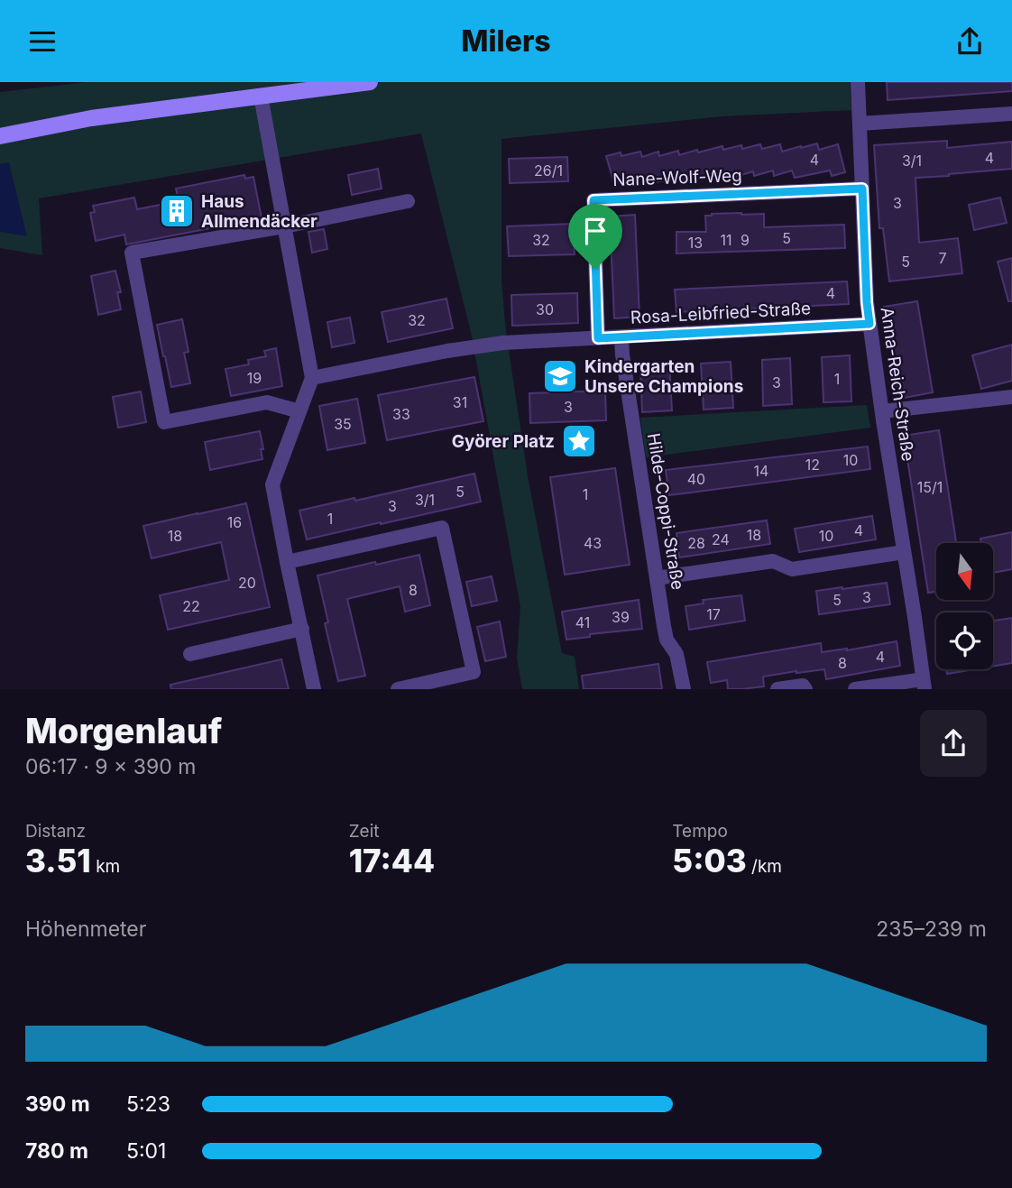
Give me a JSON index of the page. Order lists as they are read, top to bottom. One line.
{"streets":{"street":["Nane-Wolf-Weg","Rosa-Leibfried-Straße","Anna-Reich-Straße","Hilde-Coppi-Straße"]},"crossings":[["Nane-Wolf-Weg","Rosa-Leibfried-Straße"],["Nane-Wolf-Weg","Anna-Reich-Straße"],["Rosa-Leibfried-Straße","Anna-Reich-Straße"],["Rosa-Leibfried-Straße","Hilde-Coppi-Straße"]],"places":{"building":["Haus Allmendäcker"],"school or university":["Kindergarten Unsere Champions"],"place":["Györer Platz"]},"house_numbers":["4","4","3/1","26/1","3","5","32","11","9","13","7","5","4","30","32","19","1","3","31","3","33","35","10","12","14","40","15/1","5","1","3/1","3","1","16","4","18","18","10","24","43","28","20","8","3","5","22","17","39","41","4","8"],"north":"bottom","page":{"header":"Milers","heading":["Morgenlauf","06:17 · 9 × 390 m"],"stats":[["Distanz","3.51 km"],["Zeit","17:44"],["Tempo","5:03 /km"]],"chart":["Höhenmeter","235–239 m"],"list":[{"name":"390 m","note":"5:23"},{"name":"780 m","note":"5:01"}]}}
